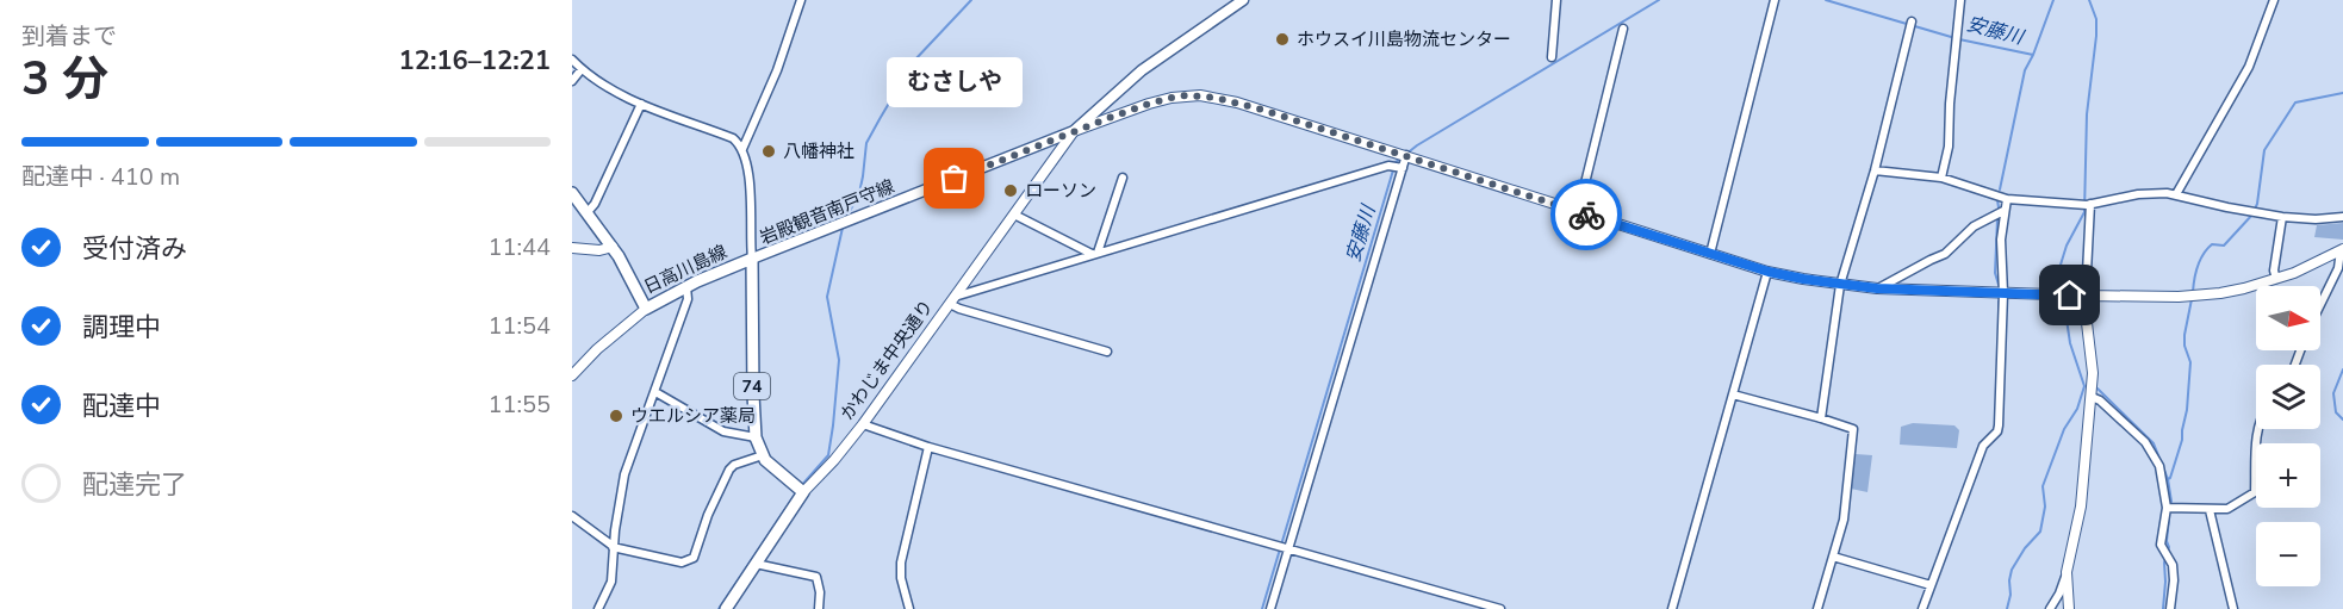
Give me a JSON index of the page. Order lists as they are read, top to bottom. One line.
{"streets":{"main road":["岩殿観音南戸守線","日高川島線","かわじま中央通り","74"]},"crossings":[["岩殿観音南戸守線","日高川島線"],["岩殿観音南戸守線","かわじま中央通り"],["日高川島線","かわじま中央通り"]],"water":["安藤川"],"places":["ホウスイ川島物流センター","八幡神社","むさしや","ローソン","ウエルシア薬局"],"north":"right","page":{"heading":["3 分","到着まで","12:16–12:21"],"bubble":"むさしや","bar":"配達中 · 410 m","list":[["受付済み","11:44"],["調理中","11:54"],["配達中","11:55"],"配達完了"],"map_buttons":["+","−"]}}
